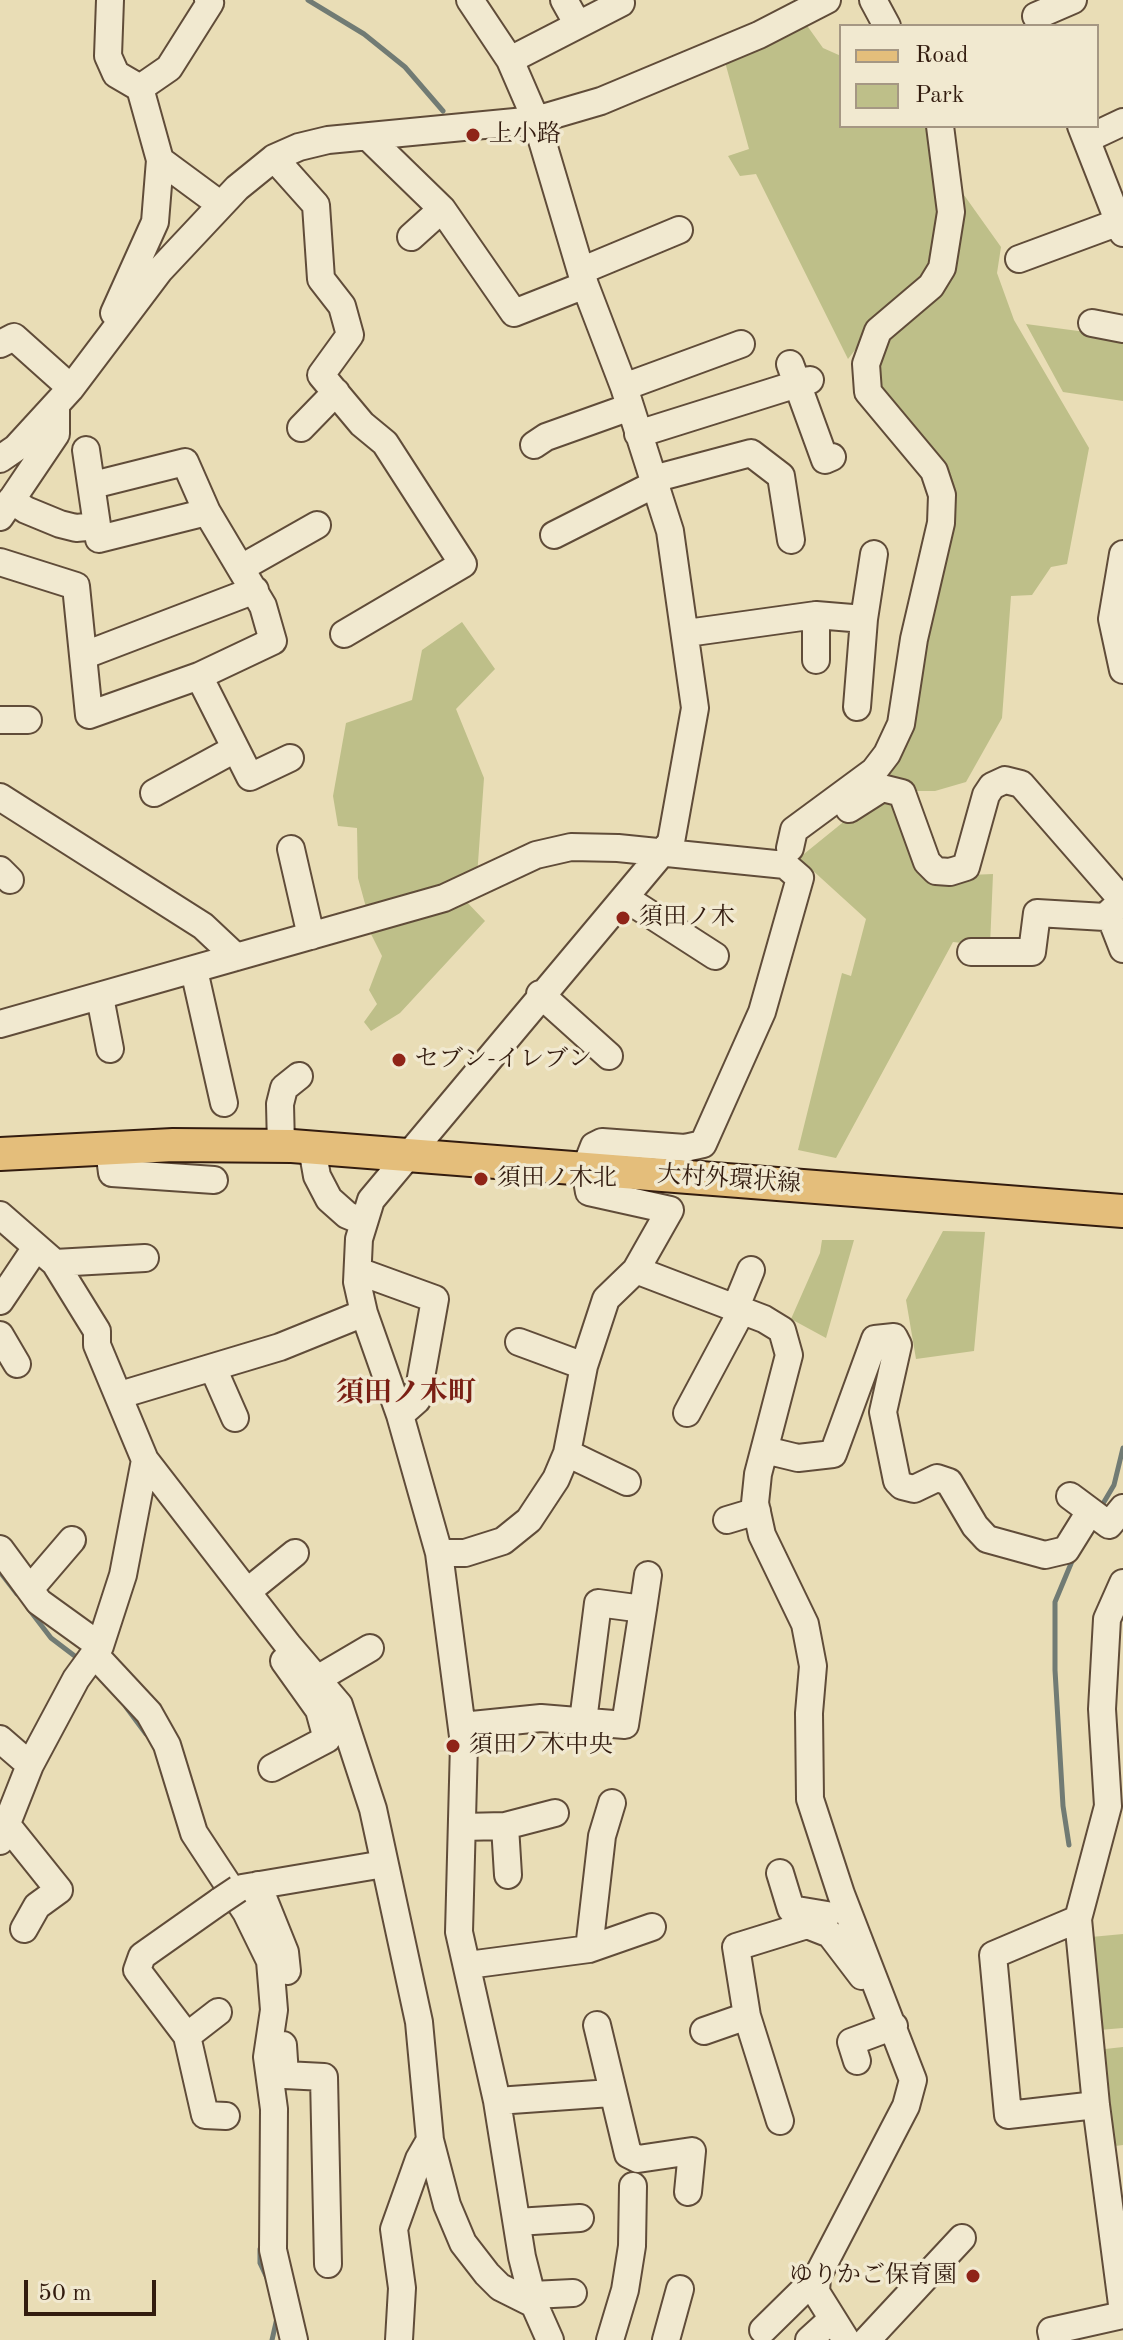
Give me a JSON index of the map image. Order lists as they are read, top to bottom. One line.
{"streets":{"main road":["大村外環状線"]},"districts":["須田ノ木町"],"places":["上小路","須田ノ木","セブン-イレブン","須田ノ木北","須田ノ木中央","ゆりかご保育園"],"legend":["Road","Park"],"scale_bar":"50 m"}
